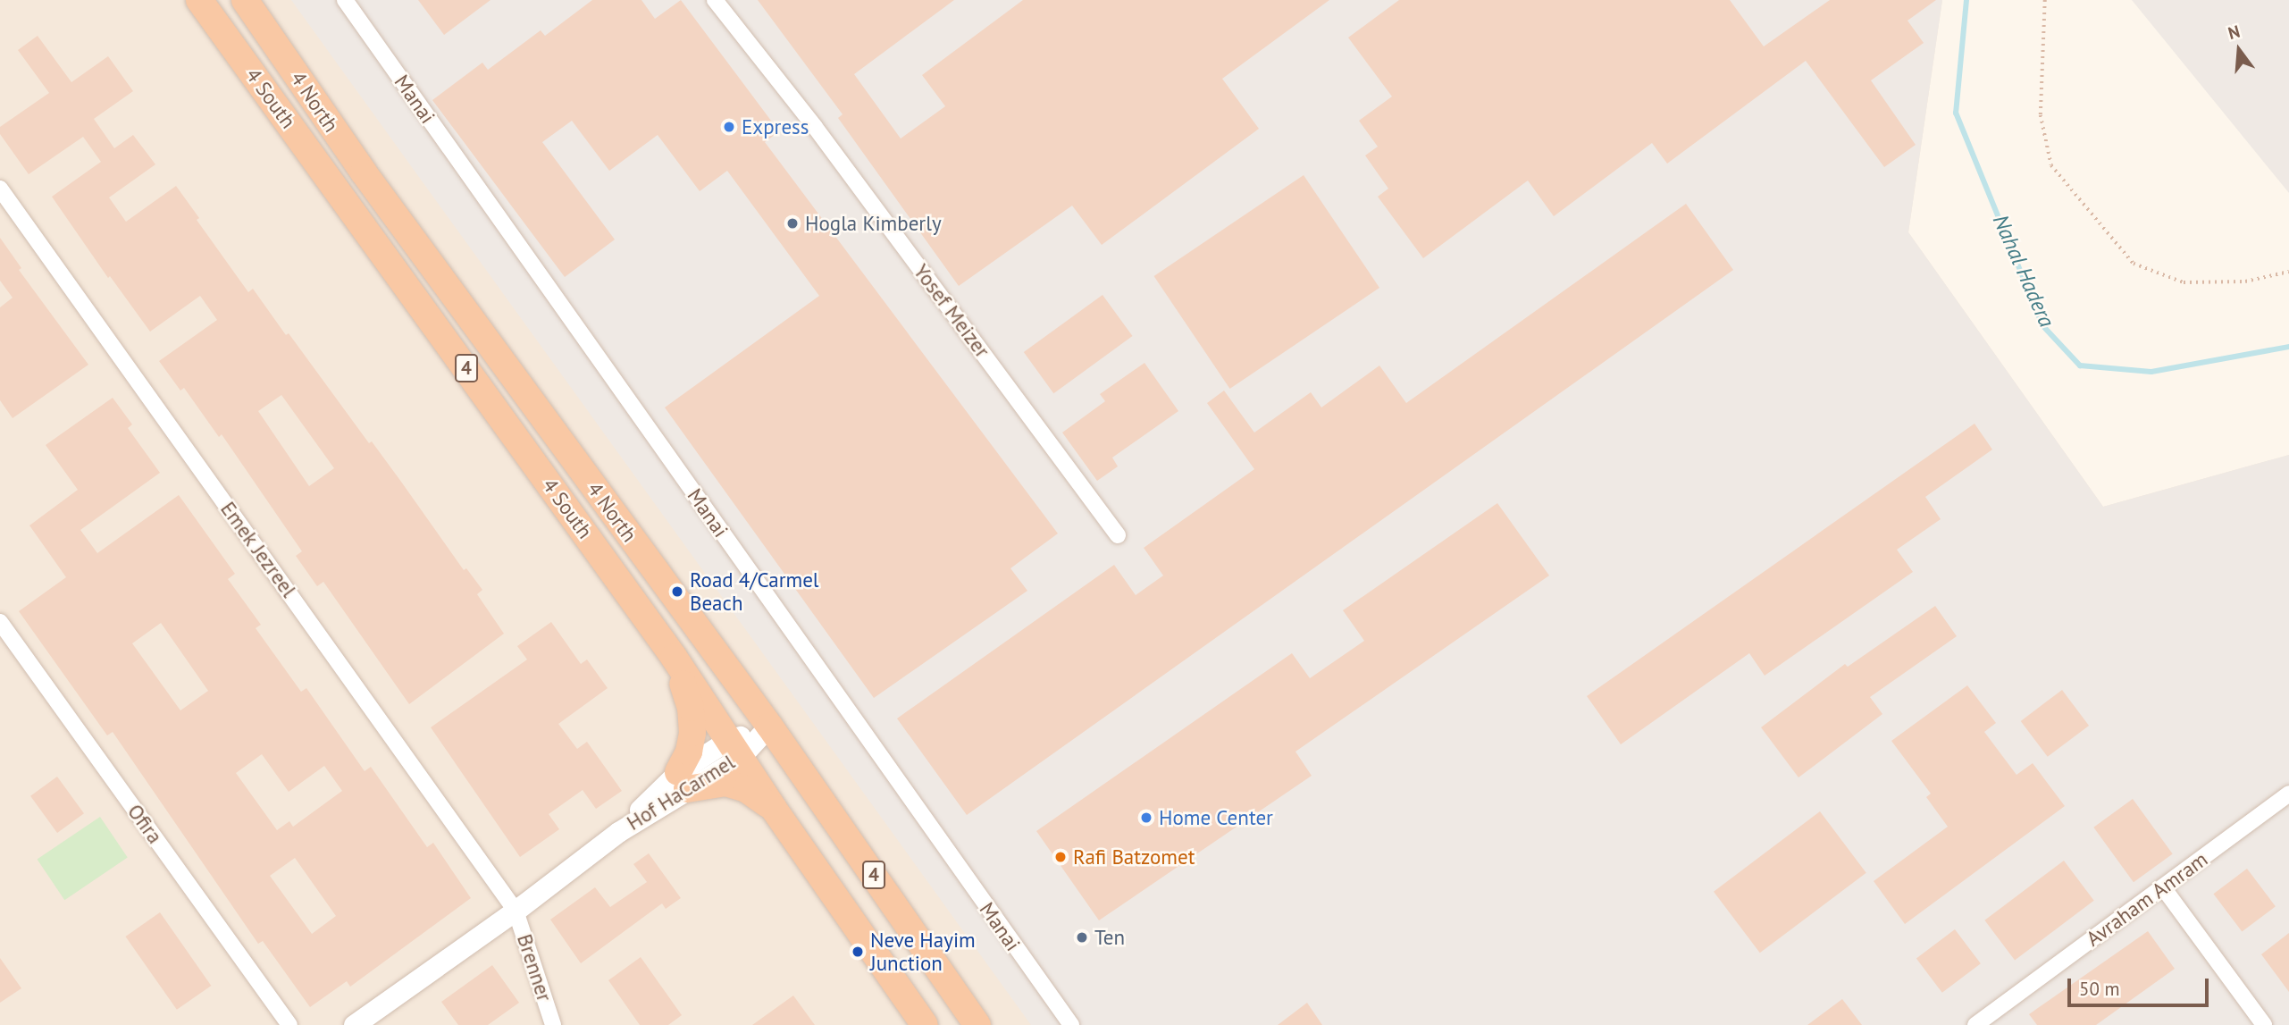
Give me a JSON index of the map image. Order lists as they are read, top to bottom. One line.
{"streets":{"highway":["4 South","4 North","4"],"street":["Manai","Yosef Meizer","Emek Jezreel","Hof HaCarmel","Ofira","Avraham Amram","Brenner"]},"crossings":[["4 South","Hof HaCarmel"],["4 North","Hof HaCarmel"],["Emek Jezreel","Hof HaCarmel"],["Emek Jezreel","Brenner"],["Hof HaCarmel","Brenner"]],"water":["Nahal Hadera"],"places":["Express","Hogla Kimberly","Road 4/Carmel Beach","Home Center","Rafi Batzomet","Ten","Neve Hayim Junction"],"scale_bar":"50 m","north":"top"}
